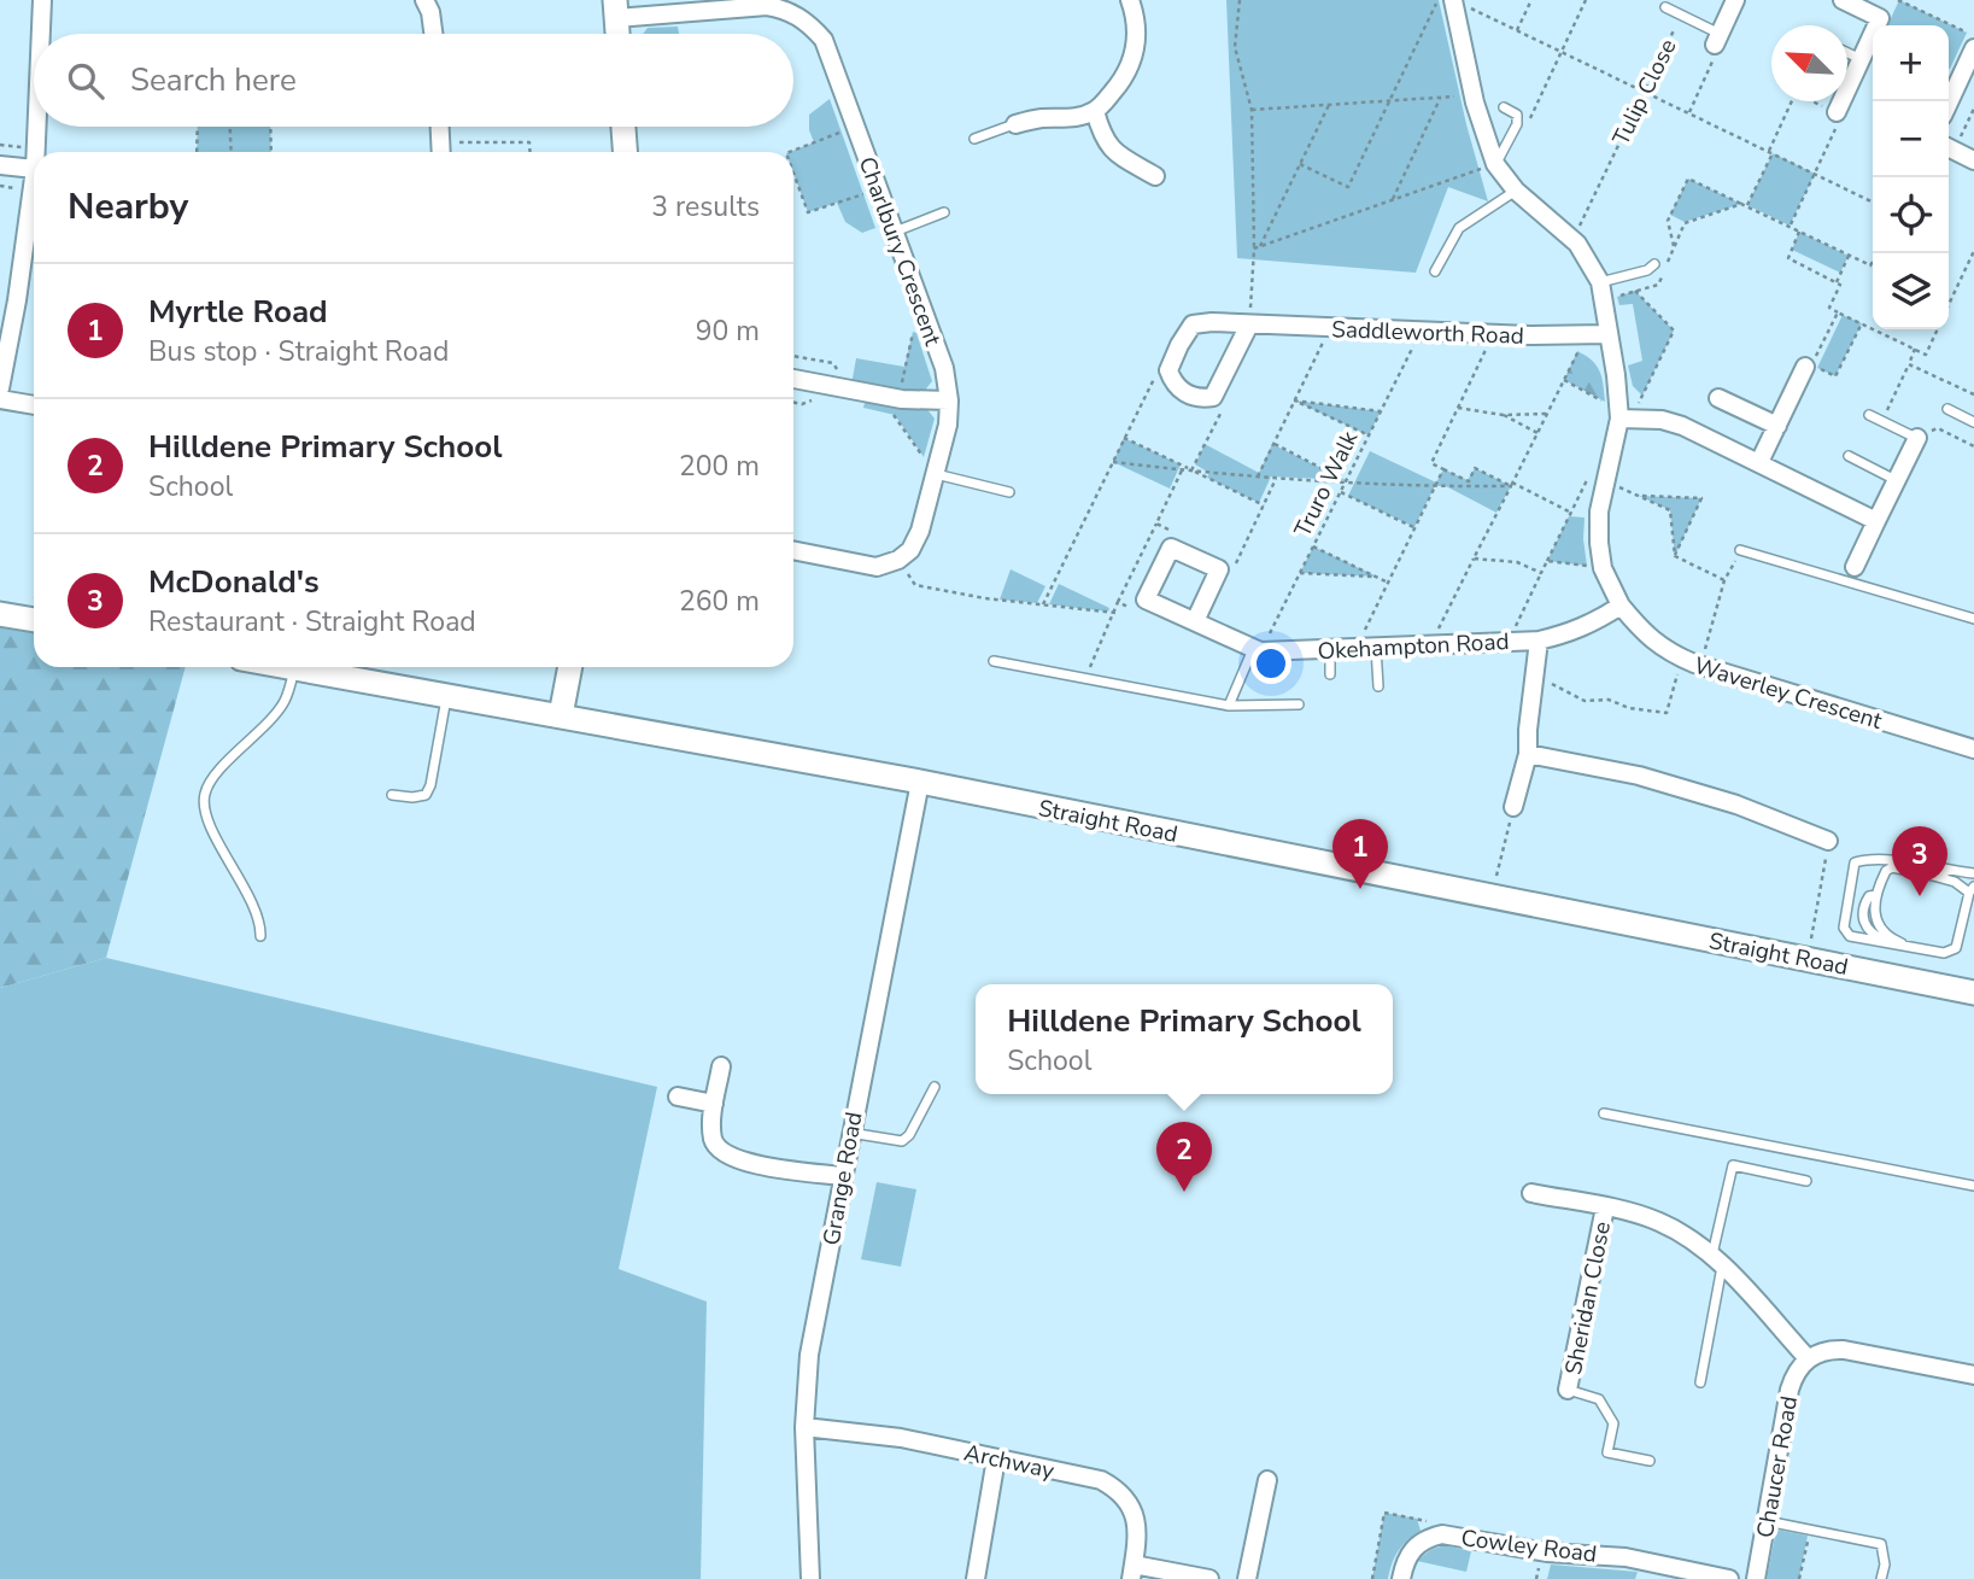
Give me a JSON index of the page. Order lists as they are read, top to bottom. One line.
{"streets":{"street":["Charlbury Crescent","Saddleworth Road","Okehampton Road","Waverley Crescent","Straight Road","Grange Road","Sheridan Close","Archway","Chaucer Road","Cowley Road"],"path":["Tulip Close","Truro Walk"]},"crossings":[["Saddleworth Road","Truro Walk"],["Truro Walk","Okehampton Road"],["Okehampton Road","Waverley Crescent"],["Straight Road","Grange Road"],["Grange Road","Archway"],["Sheridan Close","Chaucer Road"]],"north":"top left","page":{"map_buttons":["+","−"],"search":"Search here","heading":["Nearby","3 results"],"list":[{"mark":"1","name":"Myrtle Road","note":"Bus stop · Straight Road","value":"90 m"},{"mark":"2","name":"Hilldene Primary School","note":"School","value":"200 m"},{"mark":"3","name":"McDonald's","note":"Restaurant · Straight Road","value":"260 m"}],"pins":["1","3","2"],"popup":["Hilldene Primary School","School"]}}
